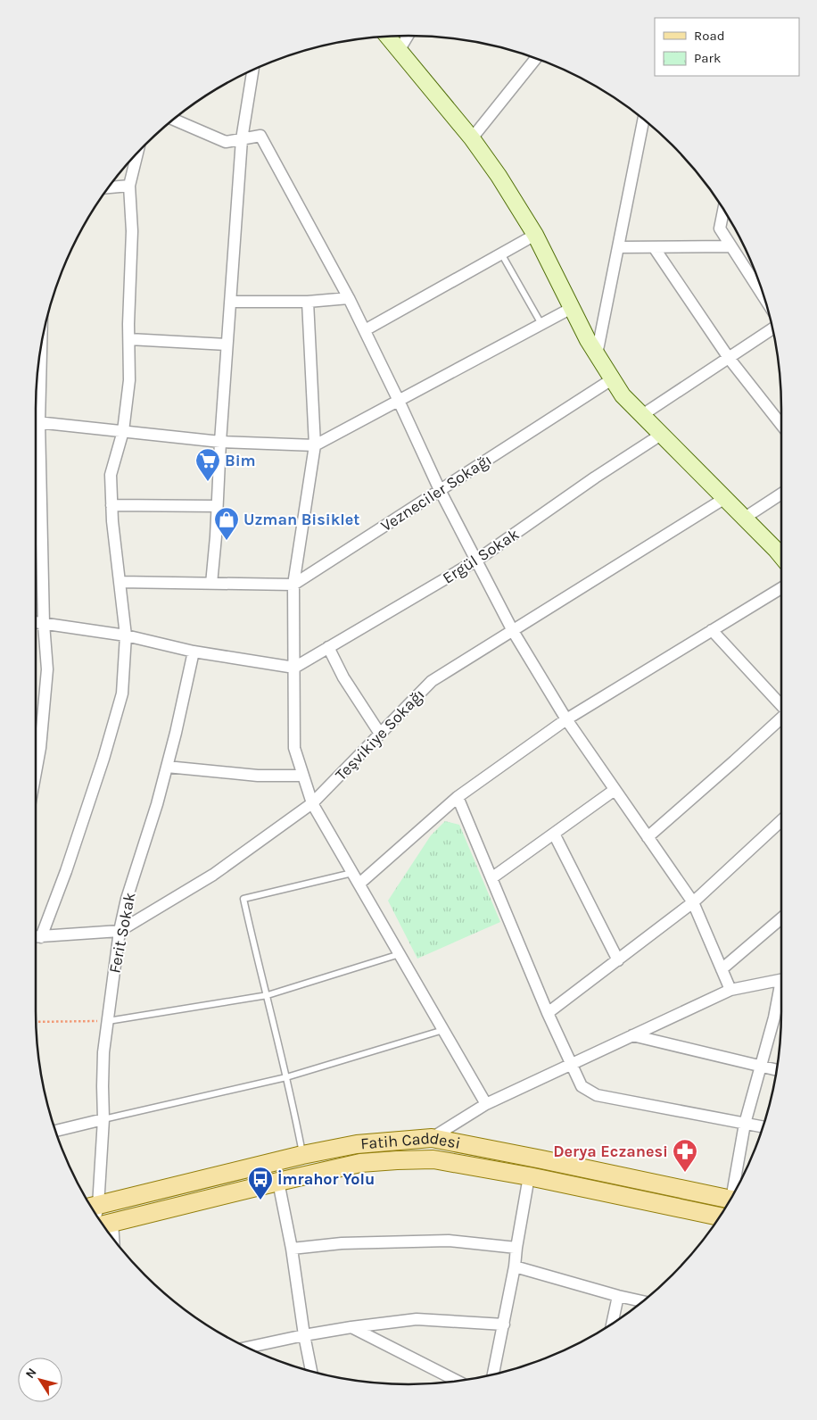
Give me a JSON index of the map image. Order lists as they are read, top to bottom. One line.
{"streets":{"main road":["Fatih Caddesi"],"street":["Vezneciler Sokağı","Ergül Sokak","Teşvikiye Sokağı","Ferit Sokak"]},"crossings":[["Teşvikiye Sokağı","Ferit Sokak"],["Ferit Sokak","Fatih Caddesi"]],"places":{"supermarket":["Bim"],"shop":["Uzman Bisiklet"],"pharmacy":["Derya Eczanesi"],"bus stop":["İmrahor Yolu"]},"legend":["Road","Park"],"north":"top left"}
